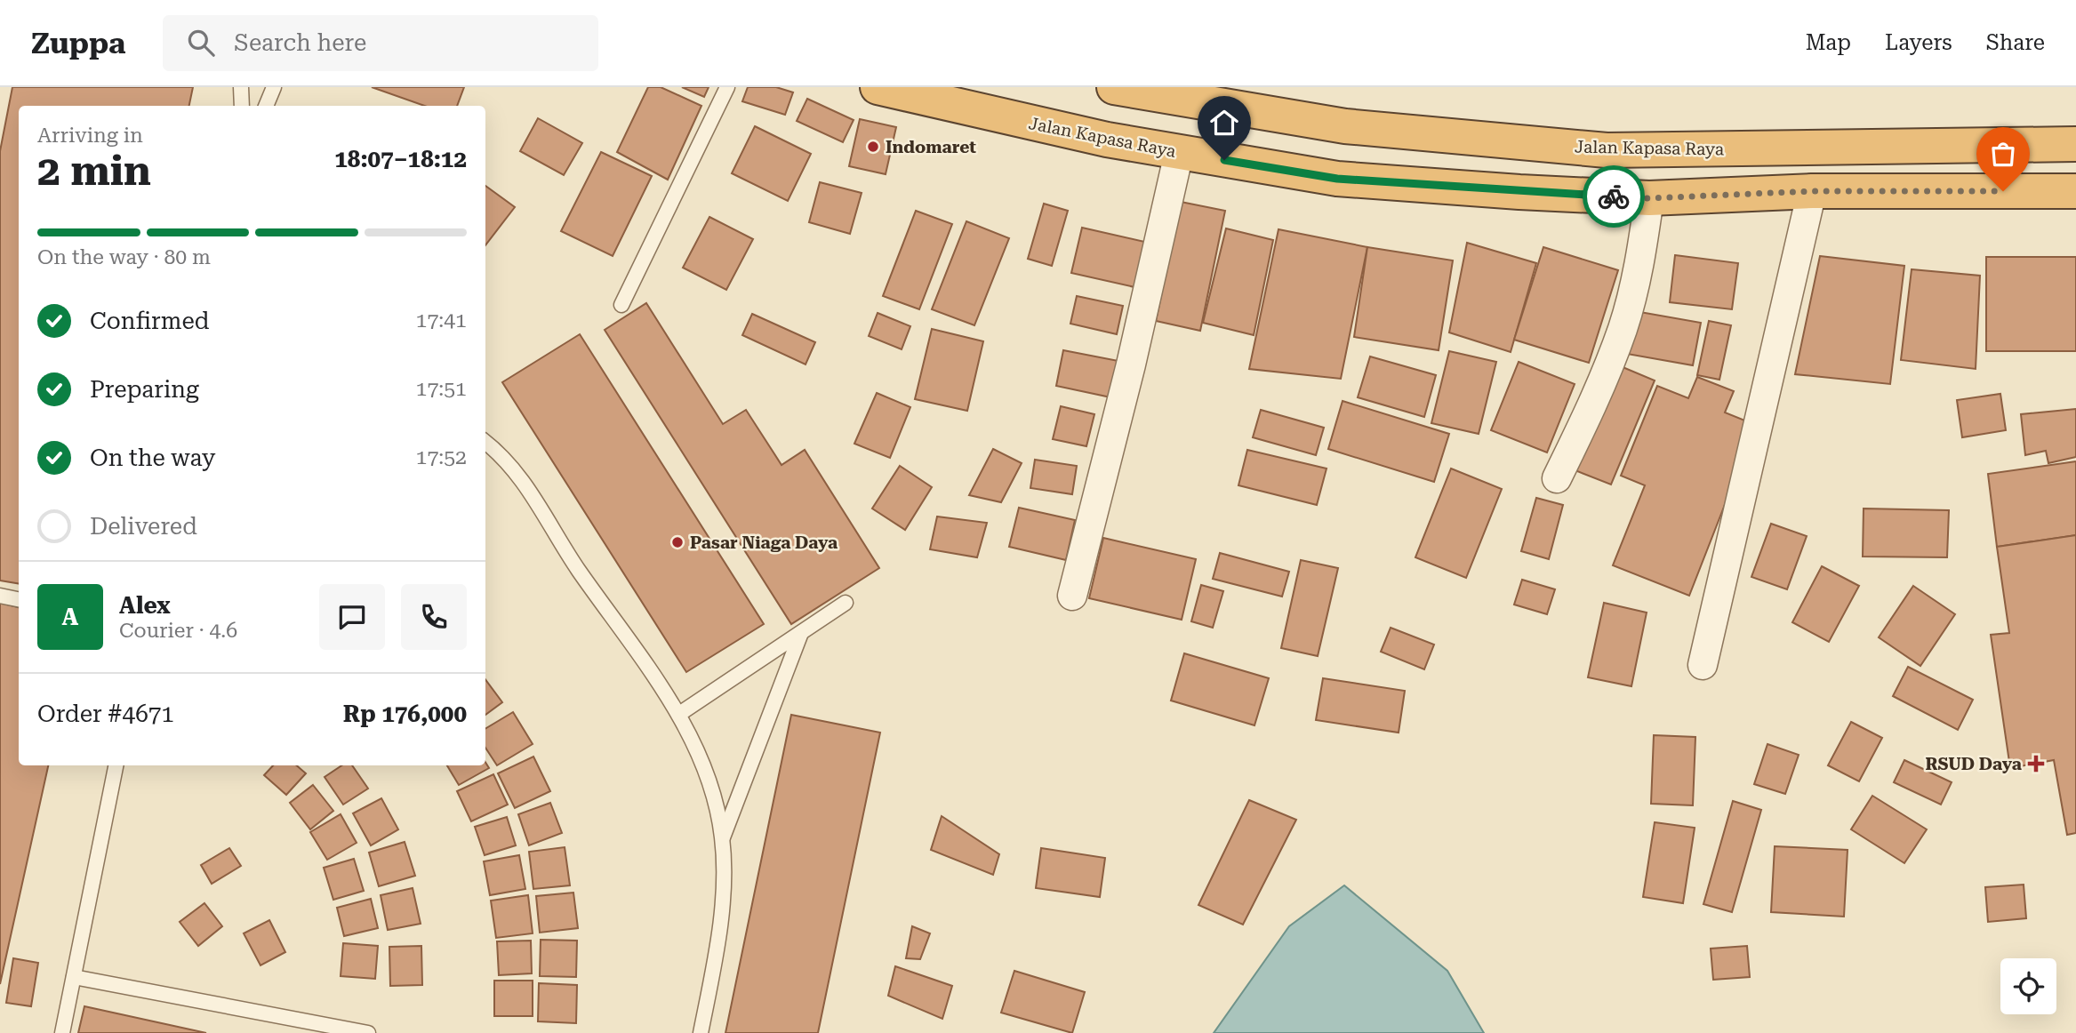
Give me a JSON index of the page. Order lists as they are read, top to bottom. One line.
{"streets":{"highway":["Jalan Kapasa Raya"]},"places":{"other":["Indomaret","Pasar Niaga Daya"],"health":["RSUD Daya"]},"page":{"header":"Zuppa","search":"Search here","nav":["Map","Layers","Share"],"heading":["2 min","Arriving in","18:07–18:12"],"panel":["Alex","Courier · 4.6","Order #4671","Rp 176,000"],"bar":"On the way · 80 m","list":[["Confirmed","17:41"],["Preparing","17:51"],["On the way","17:52"],"Delivered"],"round":"A"}}
